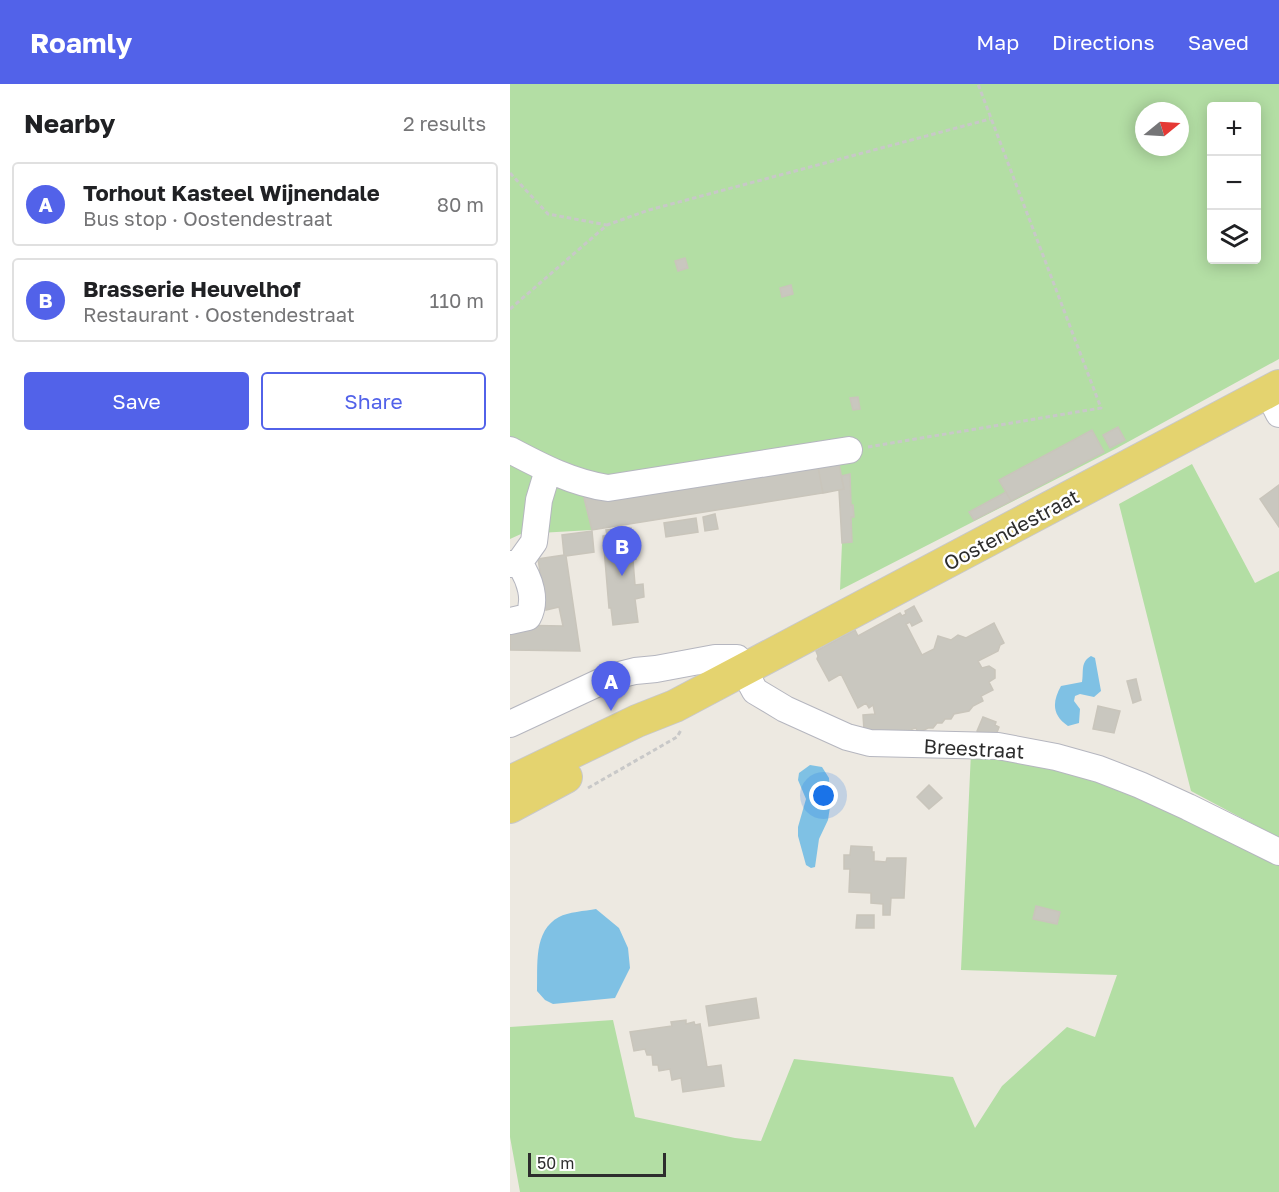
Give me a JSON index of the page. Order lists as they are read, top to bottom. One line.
{"streets":{"main road":["Oostendestraat"],"street":["Breestraat"]},"crossings":[["Oostendestraat","Breestraat"]],"scale_bar":"50 m","north":"right","page":{"header":"Roamly","nav":["Map","Directions","Saved"],"heading":["Nearby","2 results"],"map_buttons":["+","−"],"list":[{"mark":"A","name":"Torhout Kasteel Wijnendale","note":"Bus stop · Oostendestraat","value":"80 m"},{"mark":"B","name":"Brasserie Heuvelhof","note":"Restaurant · Oostendestraat","value":"110 m"}],"buttons":["Save","Share"],"pins":["B","A"],"scale":"50 m"}}
